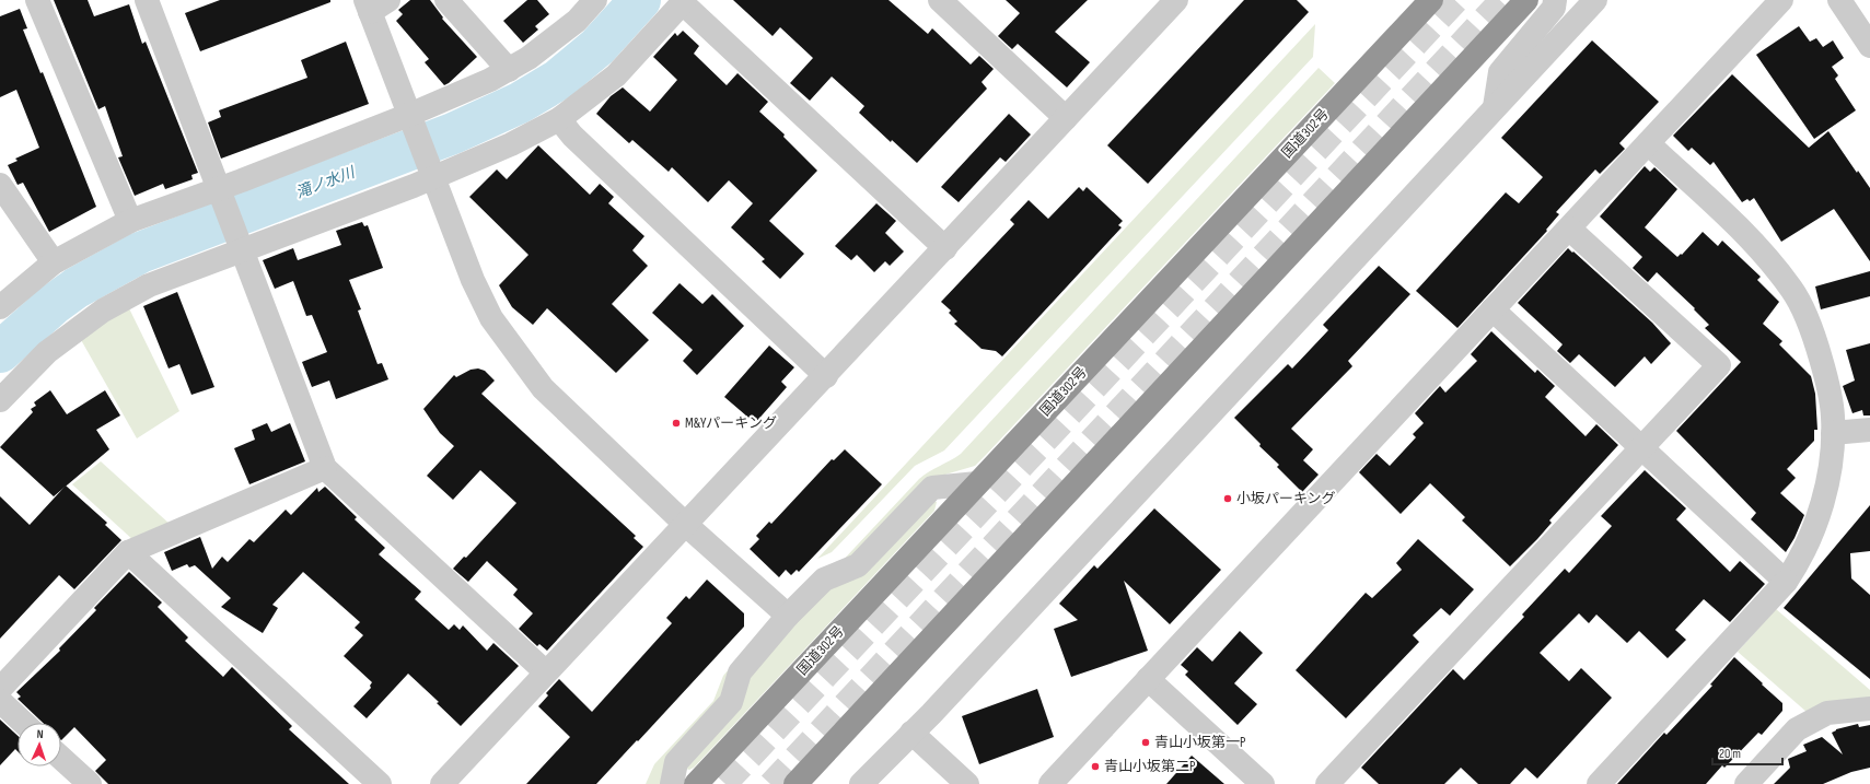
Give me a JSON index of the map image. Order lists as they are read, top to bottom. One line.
{"streets":{"highway":["国道302号"]},"water":["滝ノ水川"],"places":["M&Yパーキング","小坂パーキング","青山小坂第一P","青山小坂第二P"],"scale_bar":"20 m","north":"top"}
